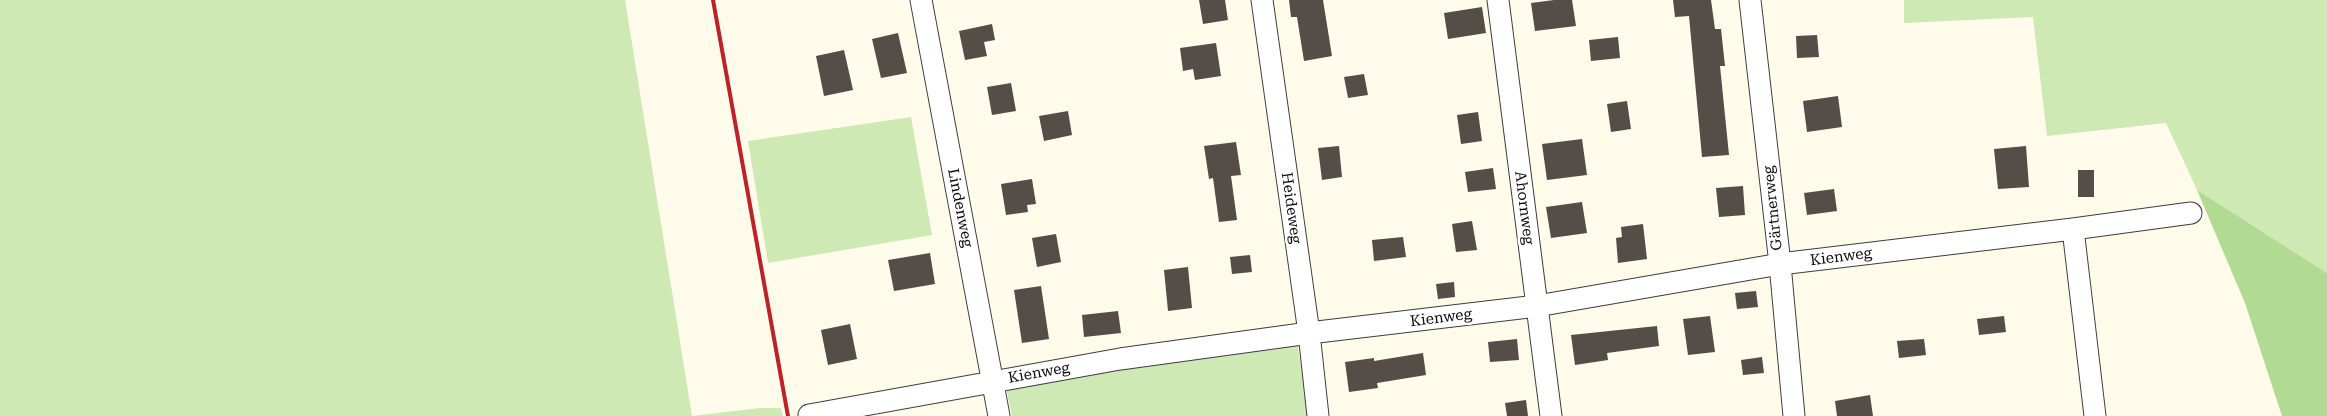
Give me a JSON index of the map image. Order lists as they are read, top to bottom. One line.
{"streets":{"street":["Lindenweg","Heideweg","Ahornweg","Gärtnerweg","Kienweg"]},"crossings":[["Lindenweg","Kienweg"],["Heideweg","Kienweg"],["Ahornweg","Kienweg"],["Gärtnerweg","Kienweg"]]}
